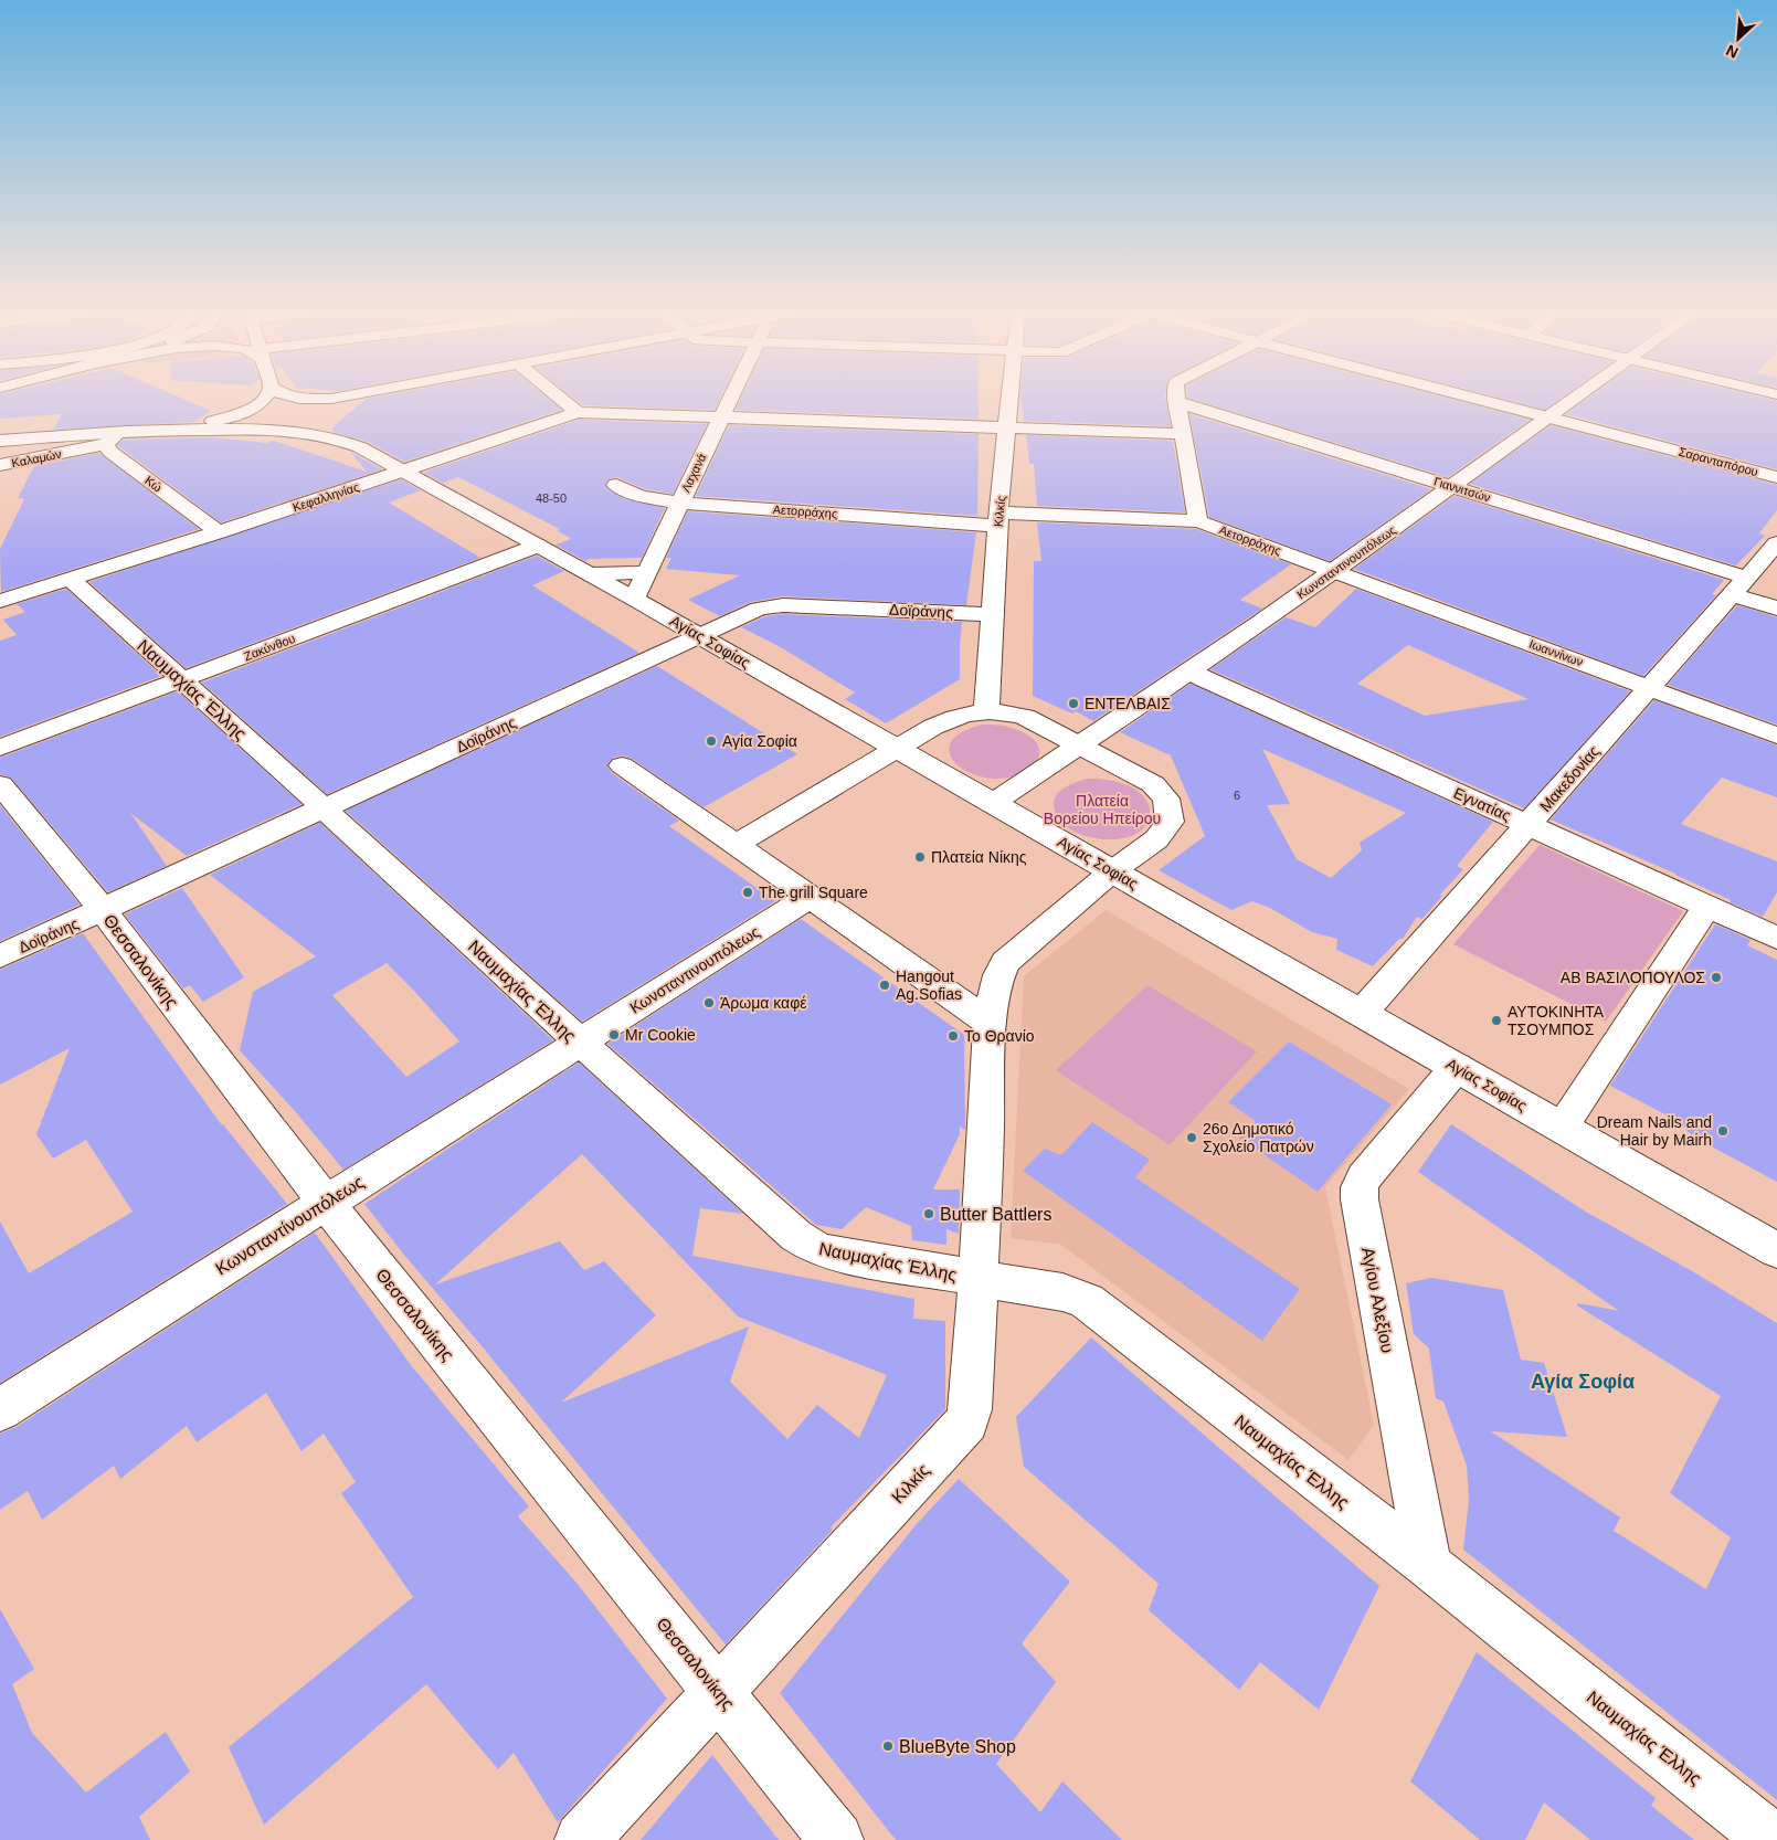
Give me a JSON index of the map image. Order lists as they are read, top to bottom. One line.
{"streets":{"street":["Καλαμών","Σαρανταπόρου","Λαχανά","Κώ","Γιαννιτσών","Κεφαλληνίας","Αετορράχης","Κιλκίς","Κωνσταντινουπόλεως","Δοϊράνης","Αγίας Σοφίας","Ζακύνθου","Ιωαννίνων","Ναυμαχίας Έλλης","Μακεδονίας","Εγνατίας","Θεσσαλονίκης","Κωνσταντίνουπόλεως","Αγίου Αλεξίου"]},"crossings":[["Καλαμών","Κώ"],["Σαρανταπόρου","Κωνσταντινουπόλεως"],["Λαχανά","Αετορράχης"],["Λαχανά","Αγίας Σοφίας"],["Κώ","Κεφαλληνίας"],["Γιαννιτσών","Κωνσταντινουπόλεως"],["Γιαννιτσών","Μακεδονίας"],["Κεφαλληνίας","Αγίας Σοφίας"],["Κεφαλληνίας","Ναυμαχίας Έλλης"],["Αετορράχης","Κιλκίς"],["Αετορράχης","Κωνσταντινουπόλεως"],["Αετορράχης","Ιωαννίνων"],["Κιλκίς","Κωνσταντινουπόλεως"],["Κιλκίς","Δοϊράνης"],["Κιλκίς","Αγίας Σοφίας"],["Κιλκίς","Ναυμαχίας Έλλης"],["Κιλκίς","Θεσσαλονίκης"],["Κωνσταντινουπόλεως","Αγίας Σοφίας"],["Κωνσταντινουπόλεως","Ιωαννίνων"],["Κωνσταντινουπόλεως","Ναυμαχίας Έλλης"],["Κωνσταντινουπόλεως","Εγνατίας"],["Κωνσταντινουπόλεως","Κωνσταντίνουπόλεως"],["Δοϊράνης","Αγίας Σοφίας"],["Δοϊράνης","Ναυμαχίας Έλλης"],["Δοϊράνης","Θεσσαλονίκης"],["Αγίας Σοφίας","Ζακύνθου"],["Αγίας Σοφίας","Μακεδονίας"],["Αγίας Σοφίας","Αγίου Αλεξίου"],["Ζακύνθου","Ναυμαχίας Έλλης"],["Ιωαννίνων","Μακεδονίας"],["Ναυμαχίας Έλλης","Κωνσταντίνουπόλεως"],["Ναυμαχίας Έλλης","Αγίου Αλεξίου"],["Μακεδονίας","Εγνατίας"],["Θεσσαλονίκης","Κωνσταντίνουπόλεως"]],"districts":["Αγία Σοφία"],"parks":["Πλατεία Βορείου Ηπείρου"],"places":["ΕΝΤΕΛΒΑΙΣ","Αγία Σοφία","Πλατεία Νίκης","The grill Square","ΑΒ ΒΑΣΙΛΟΠΟΥΛΟΣ","Hangout Ag.Sofias","Άρωμα καφέ","ΑΥΤΟΚΙΝΗΤΑ ΤΣΟΥΜΠΟΣ","Mr Cookie","Το Θρανίο","Dream Nails and Hair by Mairh","26ο Δημοτικό Σχολείο Πατρών","Butter Battlers","BlueByte Shop"],"house_numbers":["48-50","6"],"north":"bottom left"}
